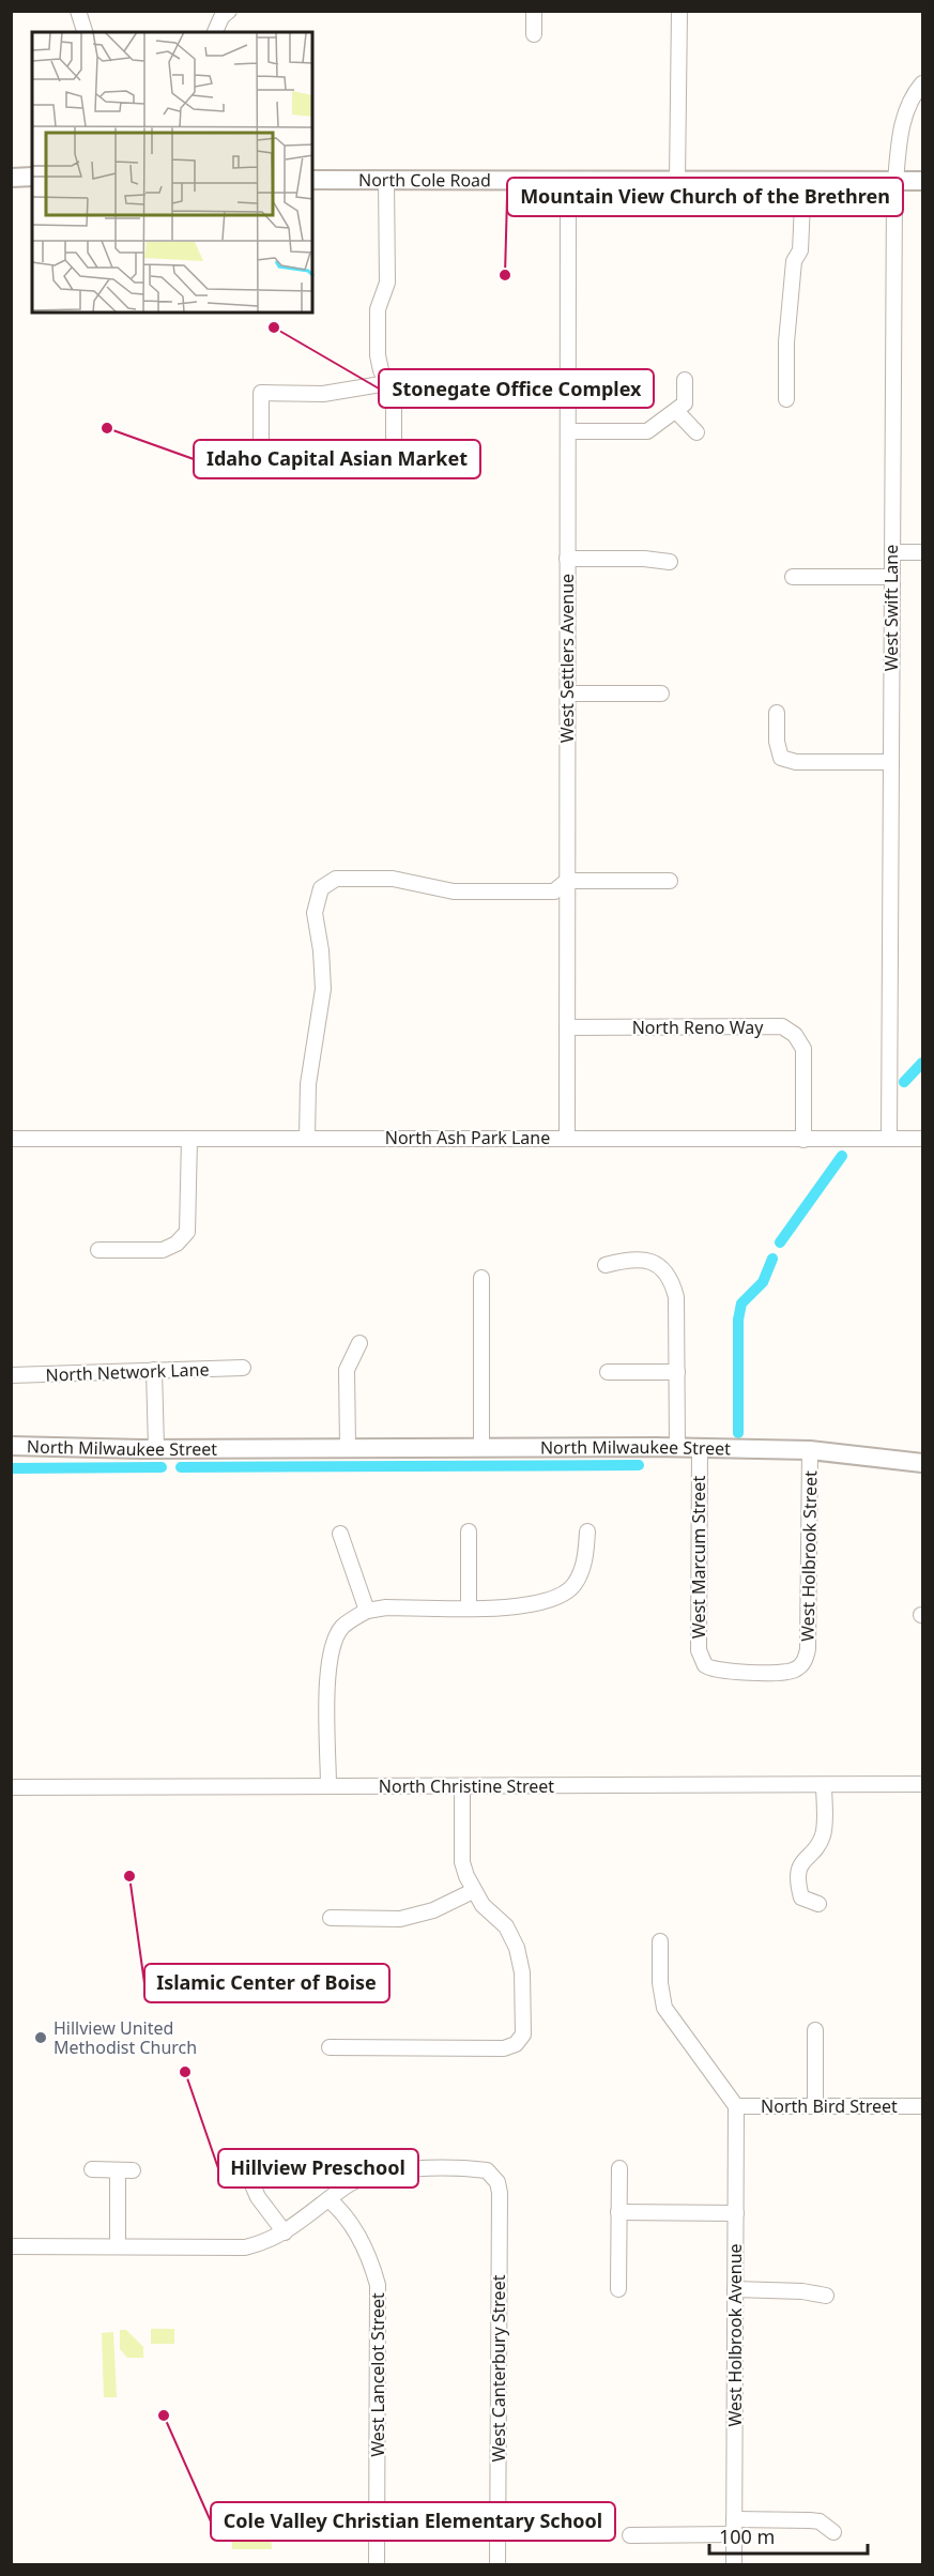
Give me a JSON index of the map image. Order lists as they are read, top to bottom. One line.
{"streets":{"main road":["North Cole Road","North Milwaukee Street"],"street":["West Swift Lane","West Settlers Avenue","North Reno Way","North Ash Park Lane","North Network Lane","West Holbrook Street","West Marcum Street","North Christine Street","North Bird Street","West Holbrook Avenue","West Canterbury Street","West Lancelot Street"]},"crossings":[["North Cole Road","West Swift Lane"],["North Cole Road","West Settlers Avenue"],["West Swift Lane","North Ash Park Lane"],["West Settlers Avenue","North Reno Way"],["West Settlers Avenue","North Ash Park Lane"],["North Reno Way","North Ash Park Lane"],["North Milwaukee Street","West Holbrook Street"],["North Milwaukee Street","West Marcum Street"],["West Holbrook Street","West Marcum Street"],["North Bird Street","West Holbrook Avenue"],["West Canterbury Street","West Lancelot Street"]],"places":["Mountain View Church of the Brethren","Stonegate Office Complex","Idaho Capital Asian Market","Islamic Center of Boise","Hillview United Methodist Church","Hillview Preschool","Cole Valley Christian Elementary School"],"scale_bar":"100 m"}
